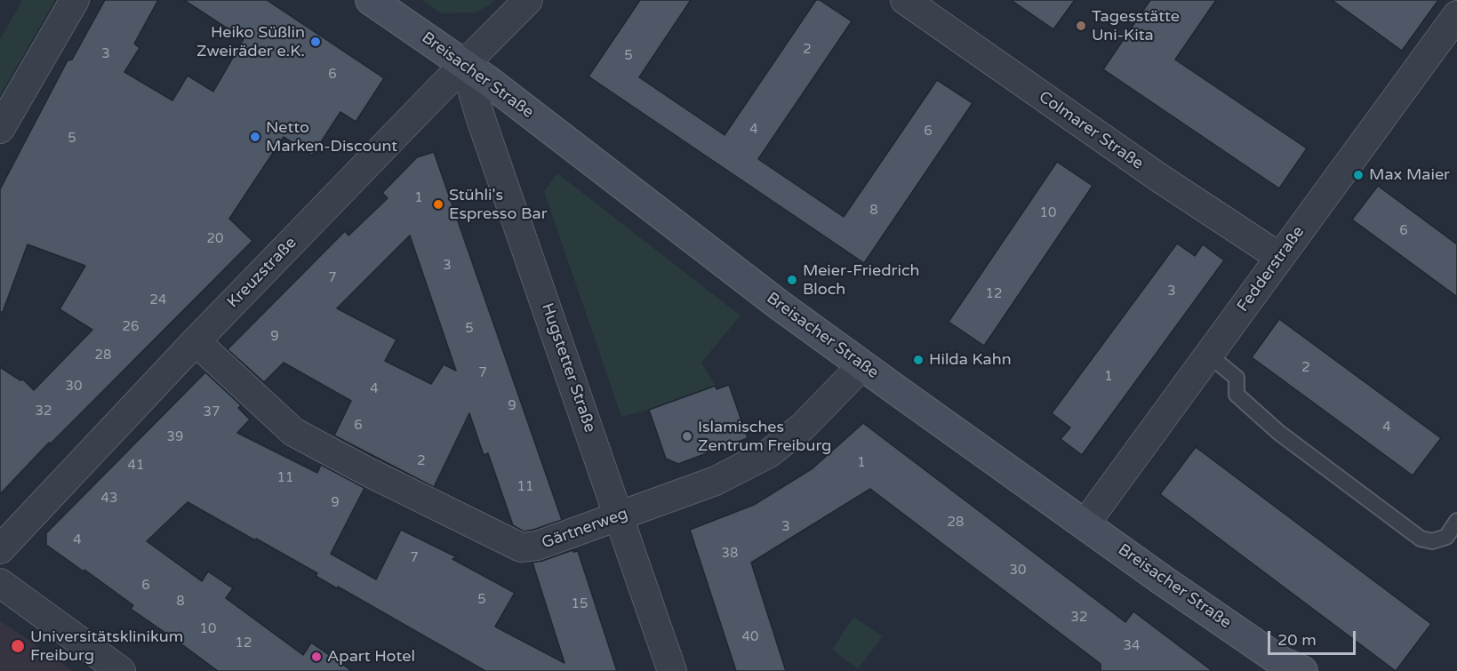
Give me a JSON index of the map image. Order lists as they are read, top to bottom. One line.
{"streets":{"main road":["Breisacher Straße"],"street":["Colmarer Straße","Fedderstraße","Kreuzstraße","Hugstetter Straße","Gärtnerweg"]},"crossings":[["Breisacher Straße","Fedderstraße"],["Breisacher Straße","Kreuzstraße"],["Breisacher Straße","Hugstetter Straße"],["Breisacher Straße","Gärtnerweg"],["Colmarer Straße","Fedderstraße"],["Kreuzstraße","Hugstetter Straße"],["Kreuzstraße","Gärtnerweg"],["Hugstetter Straße","Gärtnerweg"]],"places":["Tagesstätte Uni-Kita","Heiko Süßlin Zweiräder e.K.","Netto Marken-Discount","Max Maier","Stühli's Espresso Bar","Meier-Friedrich Bloch","Hilda Kahn","Islamisches Zentrum Freiburg","Universitätsklinikum Freiburg","Apart Hotel"],"house_numbers":["2","3","5","6","4","6","5","1","8","10","6","20","3","7","3","12","24","26","5","9","28","2","7","1","30","4","9","32","37","6","4","39","2","1","41","11","11","43","9","28","3","4","38","7","30","6","5","8","15","32","10","40","12","34"],"scale_bar":"20 m"}
